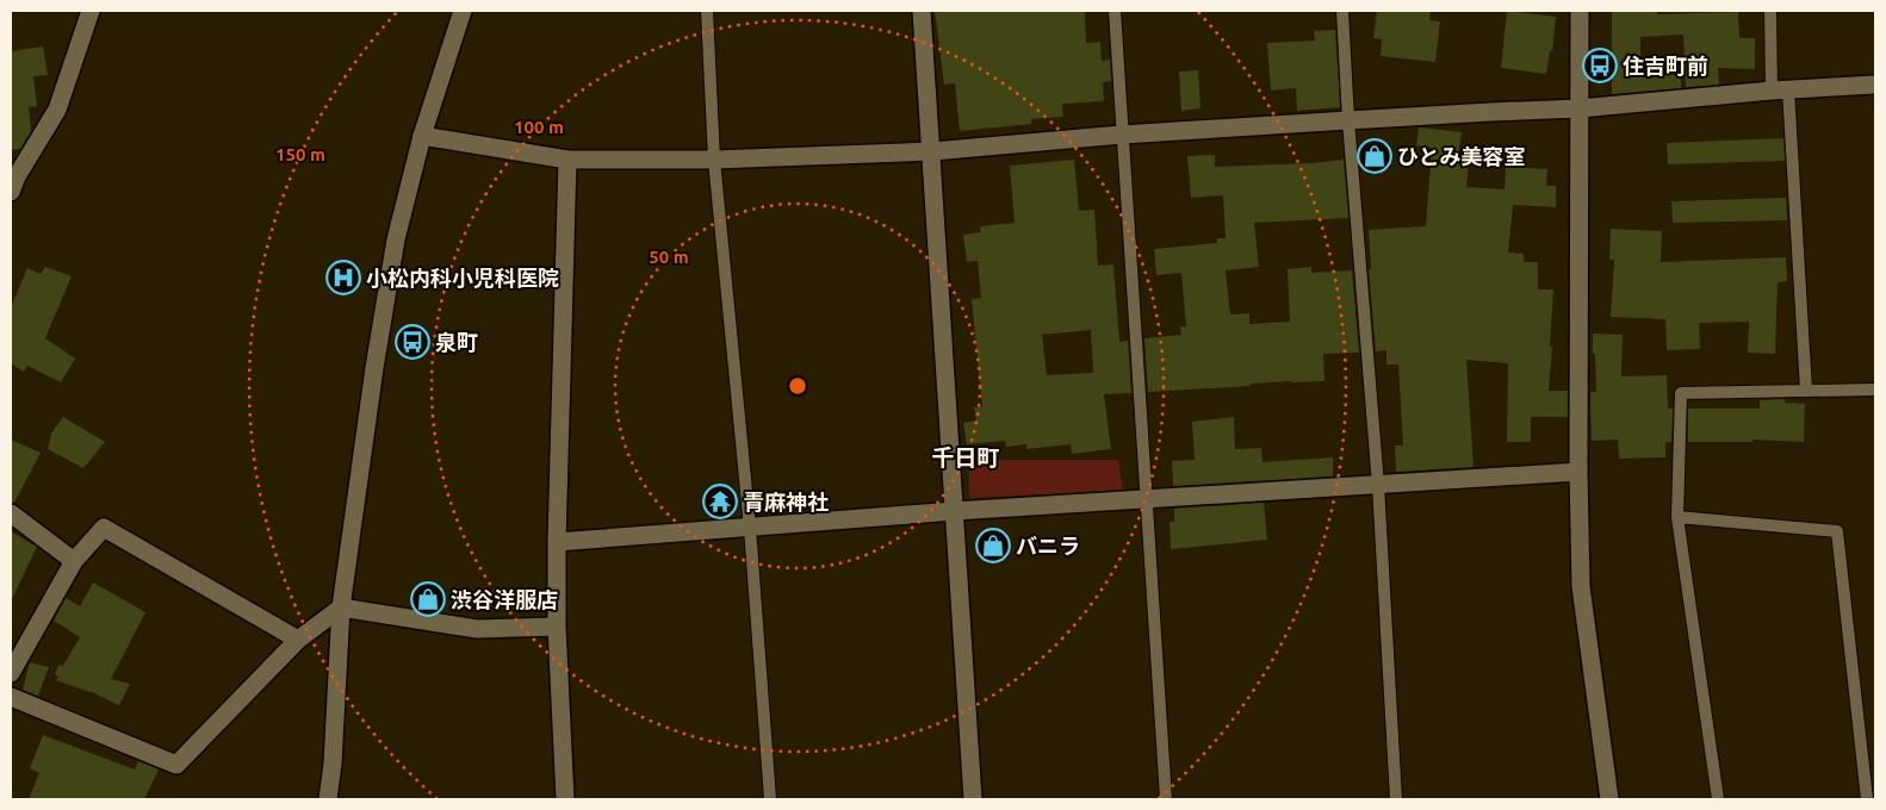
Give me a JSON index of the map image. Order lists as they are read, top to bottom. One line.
{"districts":["千日町"],"places":{"bus stop":["住吉町前","泉町"],"shop":["ひとみ美容室","バニラ","渋谷洋服店"],"hospital":["小松内科小児科医院"],"temple":["青麻神社"]},"rings":["100 m","150 m","50 m"]}
